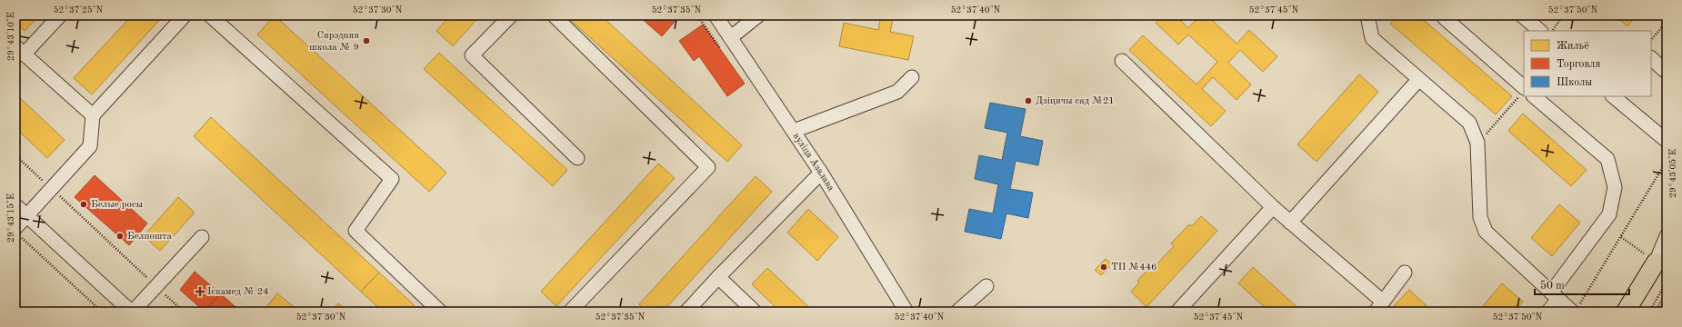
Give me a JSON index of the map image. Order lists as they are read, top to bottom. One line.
{"streets":{"street":["вуліца Азалава"]},"places":{"other":["Сярэдняя школа № 9","Дзіцячы сад №21","Белые росы","Белпошта","ТП №446"],"health":["Іскамед № 24"]},"legend":["Жильё","Торговля","Школы"],"scale_bar":"50 m","coordinates":["52°37'25\"N","52°37'30\"N","52°37'35\"N","52°37'40\"N","52°37'45\"N","52°37'50\"N","29°43'10\"E","29°43'05\"E","29°43'15\"E"]}
